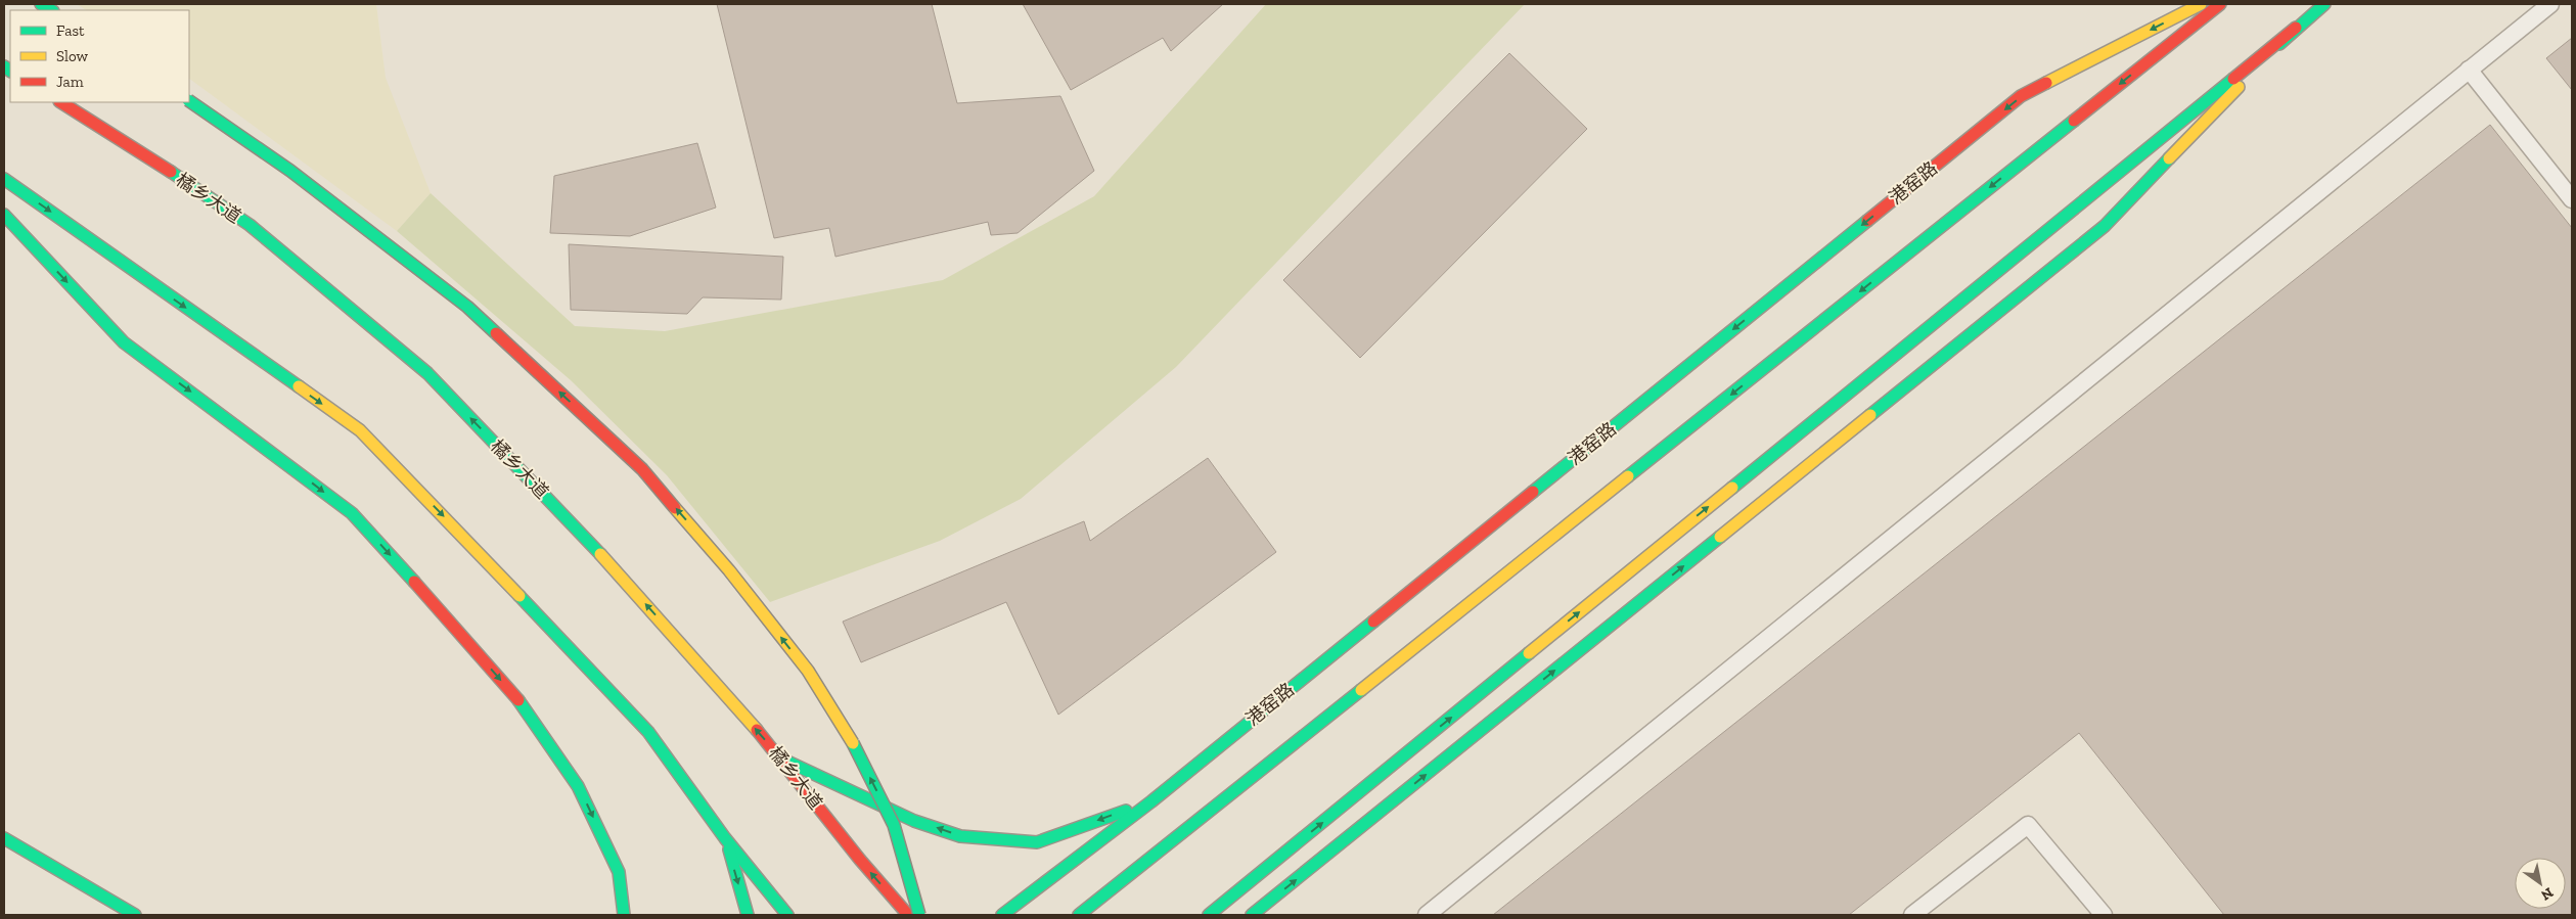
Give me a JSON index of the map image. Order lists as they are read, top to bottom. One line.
{"streets":{"main road":["港窑路","橘乡大道"]},"legend":["Fast","Slow","Jam"],"north":"bottom right"}
